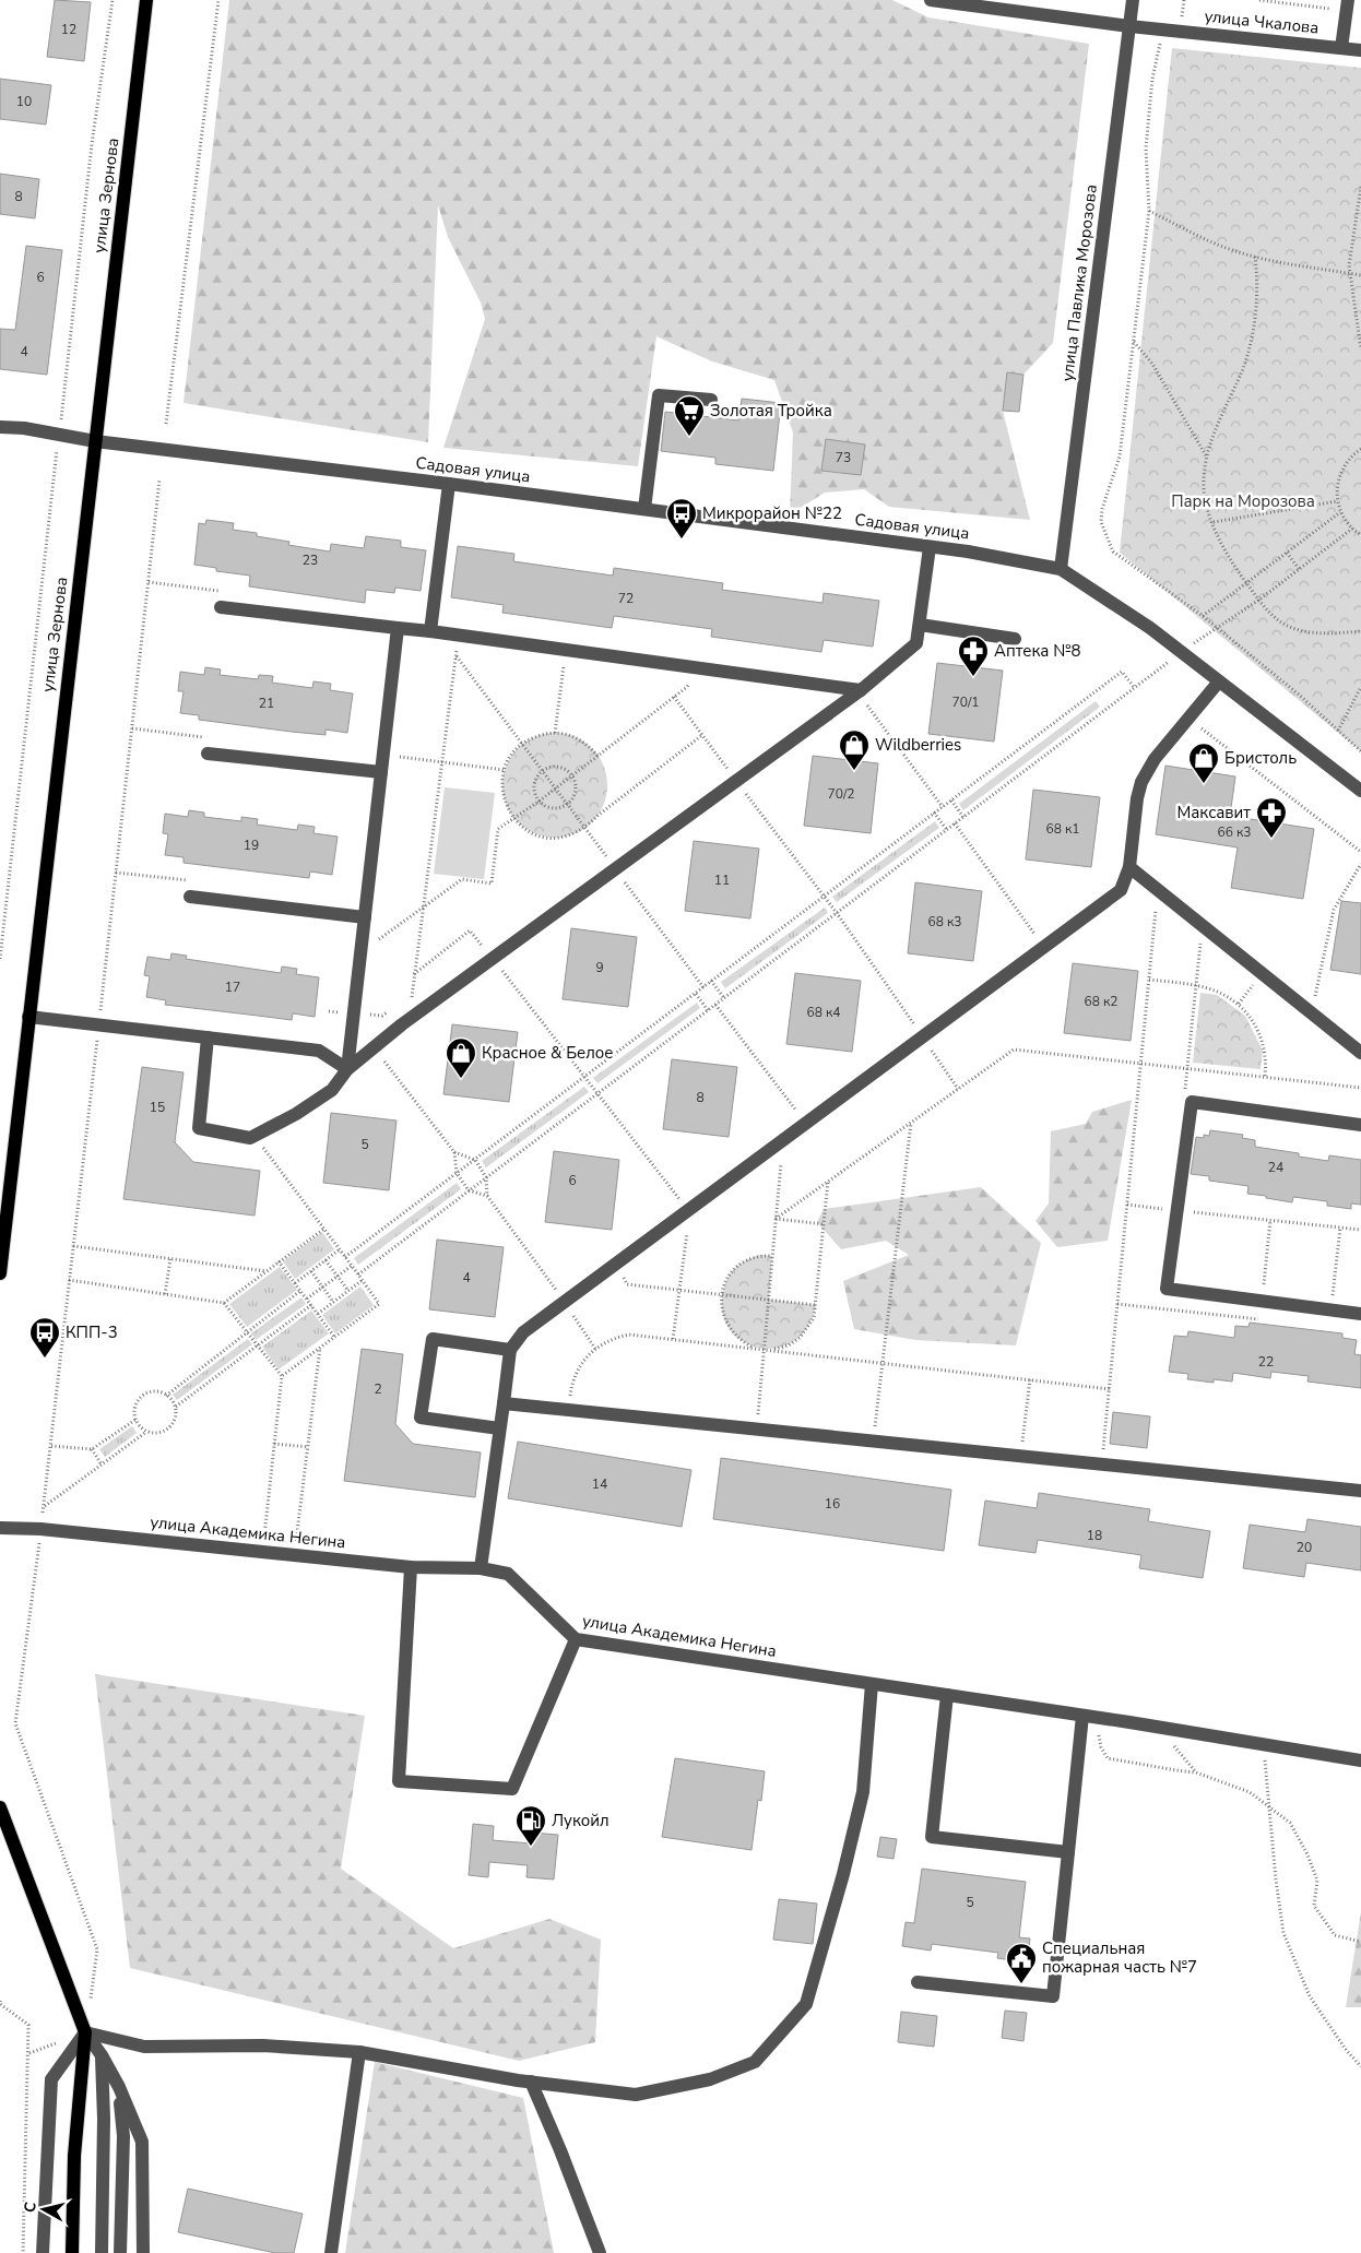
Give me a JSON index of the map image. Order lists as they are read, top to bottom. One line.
{"streets":{"main road":["улица Зернова"],"street":["улица Чкалова","улица Павлика Морозова","Садовая улица","улица Академика Негина"]},"crossings":[["улица Чкалова","улица Павлика Морозова"],["улица Зернова","Садовая улица"],["улица Павлика Морозова","Садовая улица"]],"parks":["Парк на Морозова"],"places":{"supermarket":["Золотая Тройка"],"bus stop":["Микрорайон №22","КПП-3"],"pharmacy":["Аптека №8","Максавит"],"shop":["Wildberries","Бристоль","Красное & Белое"],"fuel station":["Лукойл"],"public building":["Специальная пожарная часть №7"]},"house_numbers":["12","10","8","6","4","73","23","72","70/1","21","70/2","68 к1","66 к3","19","11","68 к3","9","17","68 к2","68 к4","8","15","5","24","6","4","22","2","14","16","18","20","5"],"north":"left"}
